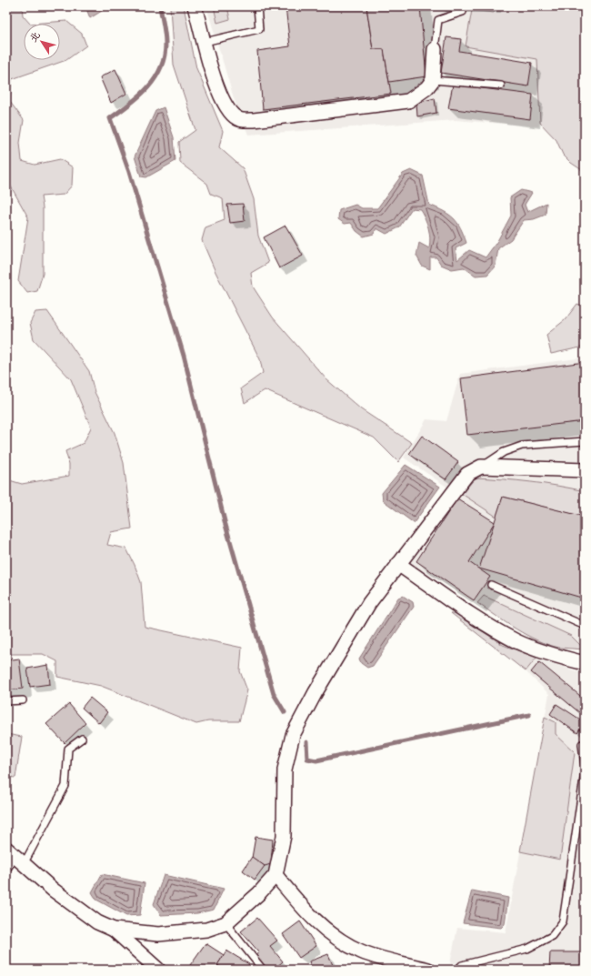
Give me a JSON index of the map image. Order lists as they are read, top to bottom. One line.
{"north":"top left"}
